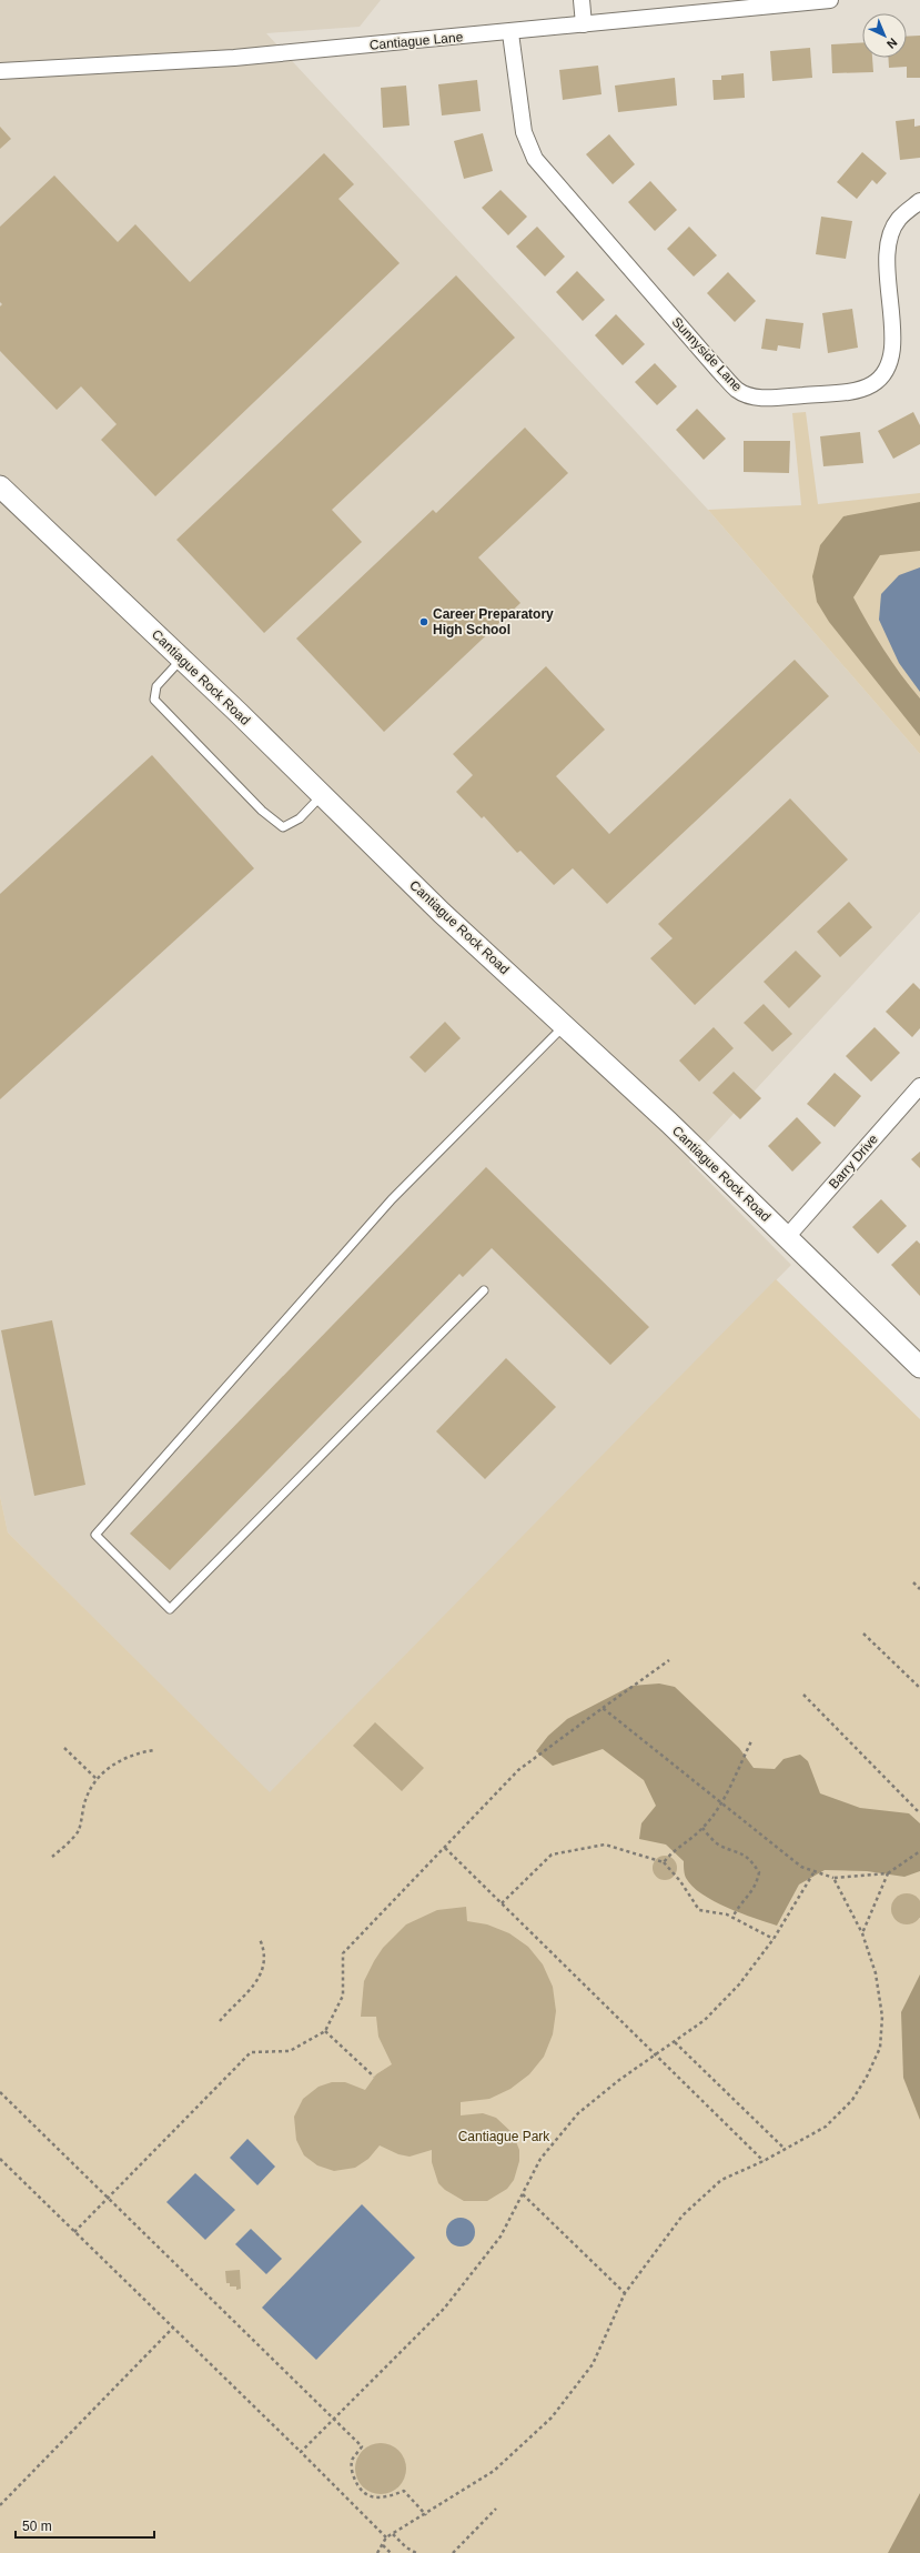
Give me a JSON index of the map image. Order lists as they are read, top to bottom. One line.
{"streets":{"main road":["Cantiague Rock Road"],"street":["Cantiague Lane","Sunnyside Lane","Barry Drive"]},"crossings":[["Cantiague Lane","Sunnyside Lane"],["Cantiague Rock Road","Barry Drive"]],"parks":["Cantiague Park"],"places":["Career Preparatory High School"],"scale_bar":"50 m","north":"bottom right"}
